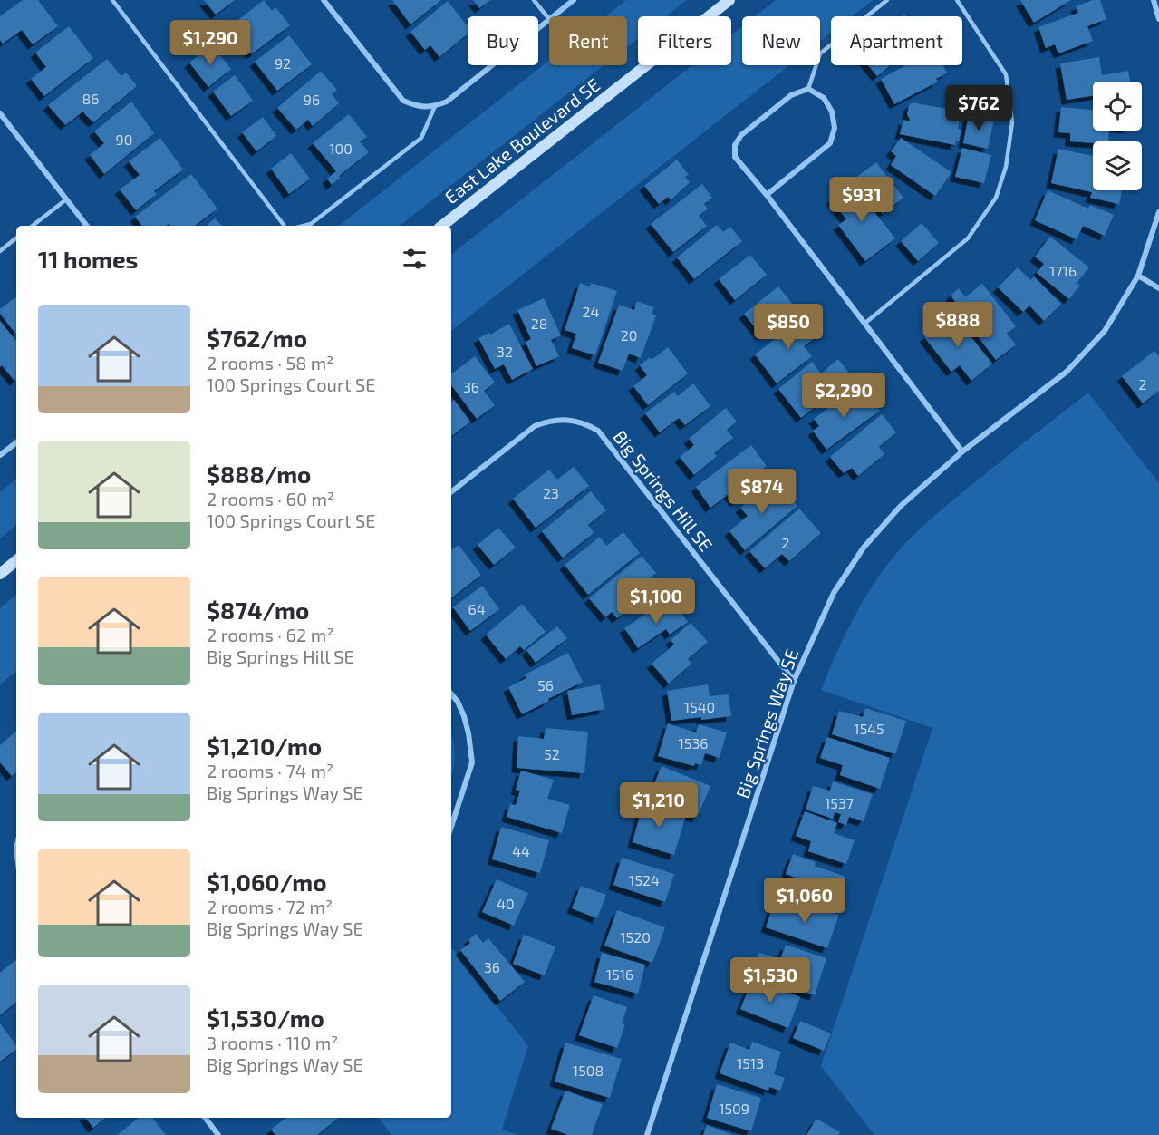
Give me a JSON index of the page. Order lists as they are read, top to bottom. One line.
{"streets":{"main road":["East Lake Boulevard SE"],"street":["Big Springs Hill SE","Big Springs Way SE"]},"crossings":[["Big Springs Hill SE","Big Springs Way SE"]],"house_numbers":["92","86","96","90","100","1716","24","28","20","32","2","36","23","2","64","56","1540","1545","1536","52","1537","44","1524","40","1520","36","1516","1513","1508","1509"],"page":{"chip":["Buy","Rent","Filters","New","Apartment"],"price":["$1,290","$762","$931","$888","$850","$2,290","$874","$1,100","$1,210","$1,060","$1,530"],"heading":"11 homes","list":[{"name":"$762/mo","note":"2 rooms · 58 m² · 100 Springs Court SE"},{"name":"$888/mo","note":"2 rooms · 60 m² · 100 Springs Court SE"},{"name":"$874/mo","note":"2 rooms · 62 m² · Big Springs Hill SE"},{"name":"$1,210/mo","note":"2 rooms · 74 m² · Big Springs Way SE"},{"name":"$1,060/mo","note":"2 rooms · 72 m² · Big Springs Way SE"},{"name":"$1,530/mo","note":"3 rooms · 110 m² · Big Springs Way SE"}]}}
